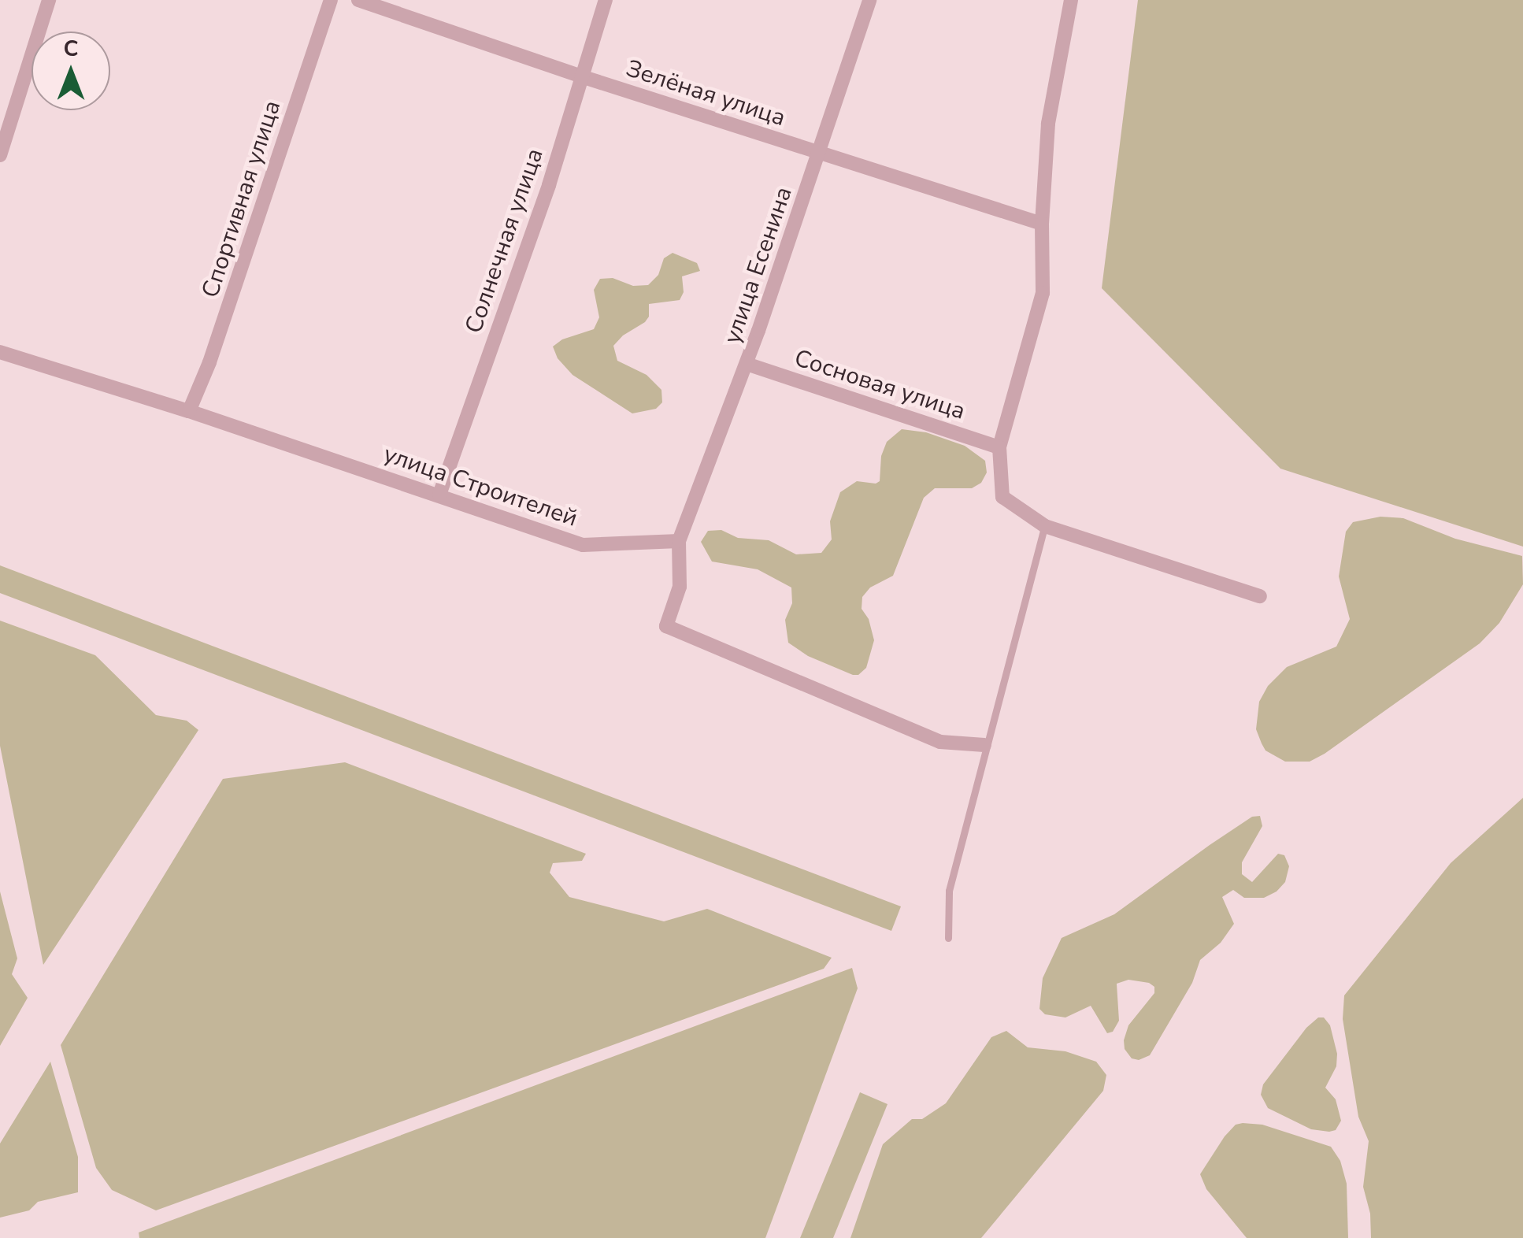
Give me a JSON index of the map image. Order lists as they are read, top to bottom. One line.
{"streets":{"street":["Зелёная улица","Спортивная улица","Солнечная улица","улица Есенина","Сосновая улица","улица Строителей"]},"crossings":[["Зелёная улица","Солнечная улица"],["Зелёная улица","улица Есенина"],["Спортивная улица","улица Строителей"],["Солнечная улица","улица Строителей"],["улица Есенина","Сосновая улица"],["улица Есенина","улица Строителей"]],"north":"top"}
